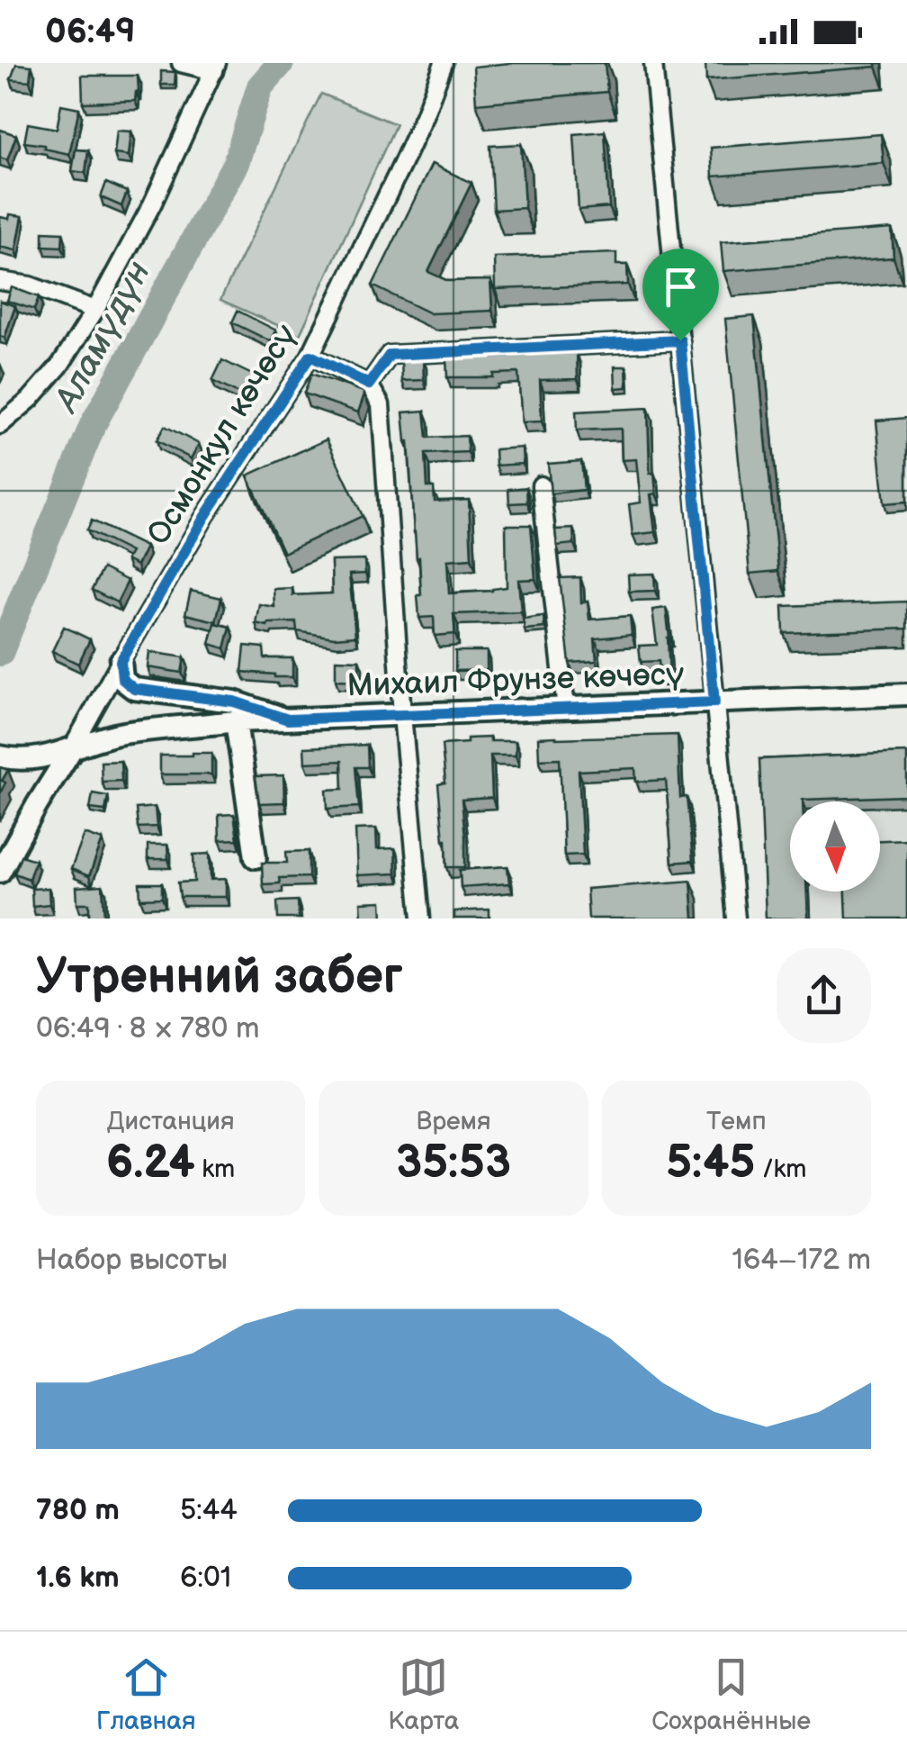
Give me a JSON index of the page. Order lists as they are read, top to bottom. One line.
{"streets":{"main road":["Осмонкул көчөсү","Михаил Фрунзе көчөсү"]},"crossings":[["Осмонкул көчөсү","Михаил Фрунзе көчөсү"]],"water":["Аламүдүн"],"north":"bottom","page":{"status":"06:49","heading":["Утренний забег","06:49 · 8 × 780 m"],"stats":[["Дистанция","6.24 km"],["Время","35:53"],["Темп","5:45 /km"]],"chart":["Набор высоты","164–172 m"],"list":[{"name":"780 m","note":"5:44"},{"name":"1.6 km","note":"6:01"}],"tabs":["Главная","Карта","Сохранённые"]}}
